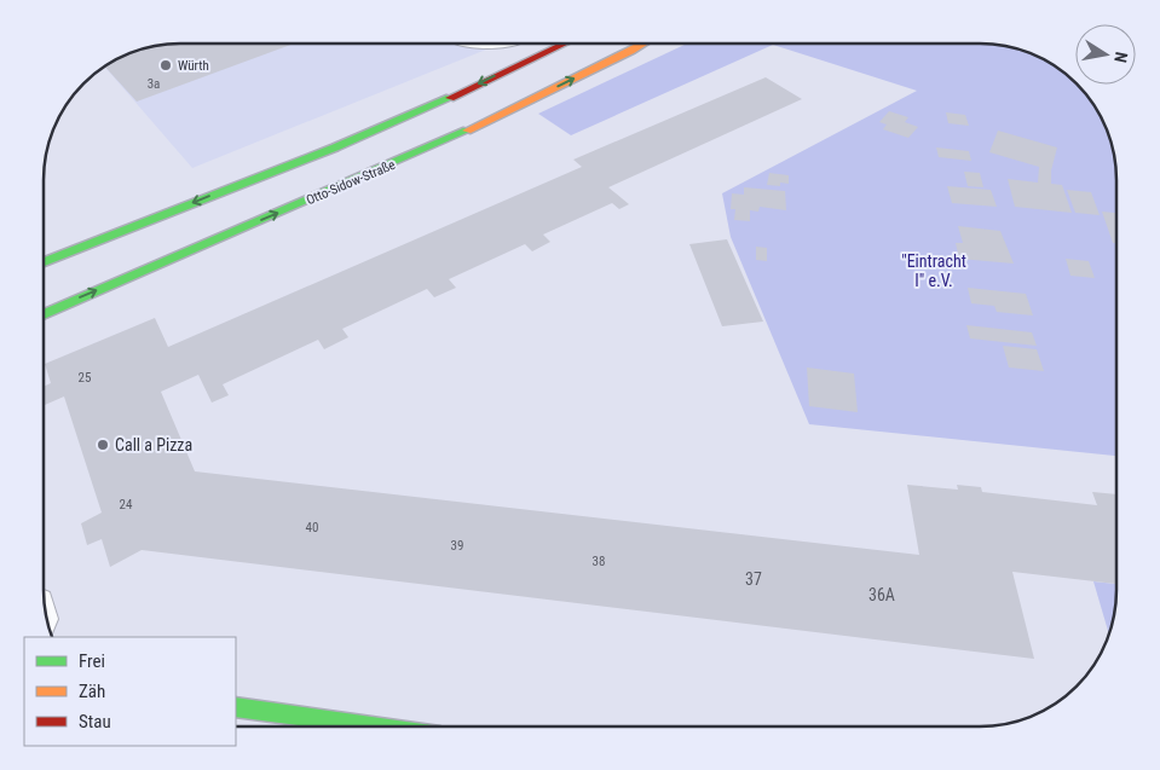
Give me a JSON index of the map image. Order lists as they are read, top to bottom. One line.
{"streets":{"main road":["Otto-Sidow-Straße"]},"parks":["\"Eintracht I\" e.V."],"places":["Würth","Call a Pizza"],"house_numbers":["3a","25","24","40","39","38","37","36A"],"legend":["Frei","Zäh","Stau"],"north":"right"}
